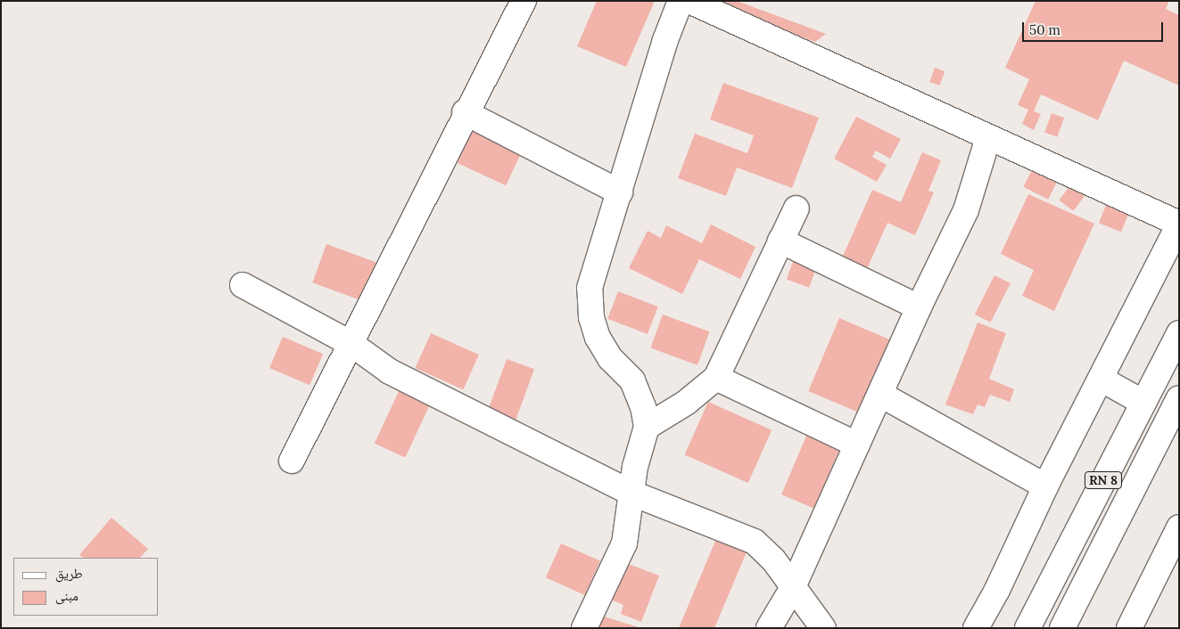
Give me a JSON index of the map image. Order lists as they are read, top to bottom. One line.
{"streets":{"main road":["RN 8"]},"legend":["طريق","مبنى"],"scale_bar":"50 m"}
